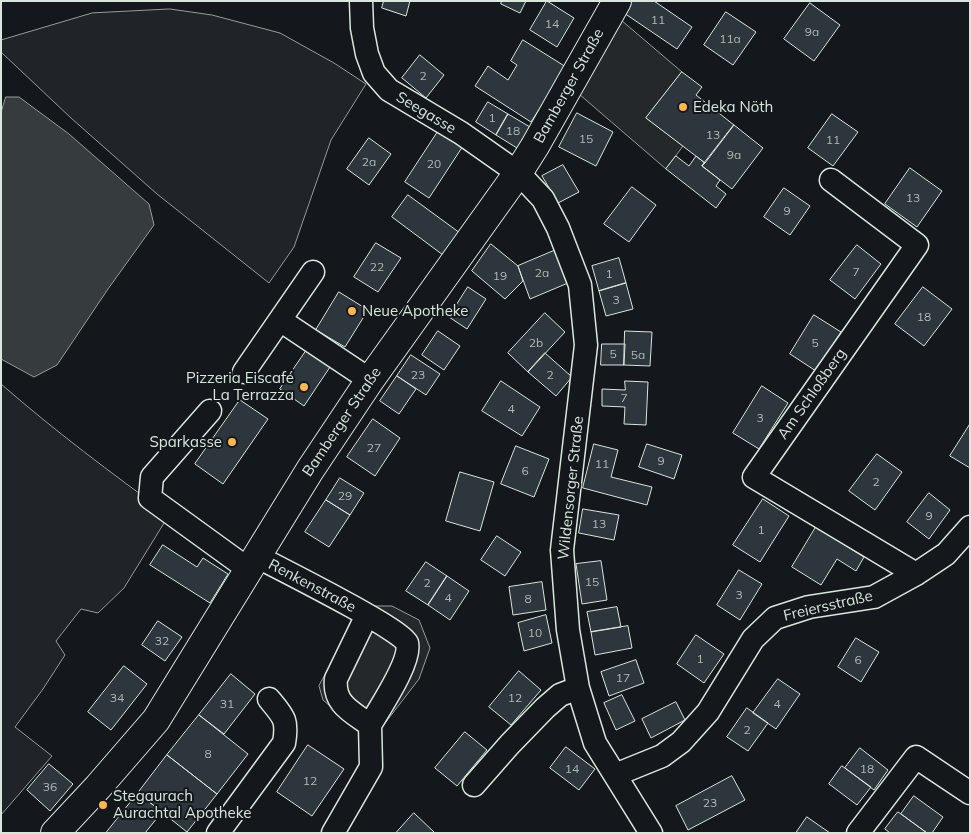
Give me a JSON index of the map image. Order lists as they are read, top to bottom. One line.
{"streets":{"main road":["Bamberger Straße"],"street":["Seegasse","Am Schloßberg","Wildensorger Straße","Renkenstraße","Freiersstraße"]},"crossings":[["Bamberger Straße","Seegasse"],["Bamberger Straße","Wildensorger Straße"],["Bamberger Straße","Renkenstraße"],["Seegasse","Wildensorger Straße"],["Am Schloßberg","Freiersstraße"],["Wildensorger Straße","Freiersstraße"]],"places":["Edeka Nöth","Neue Apotheke","Pizzeria Eiscafé La Terrazza","Sparkasse","Stegaurach Aurachtal Apotheke"],"house_numbers":["11","14","9a","11a","2","1","18","13","15","11","9a","2a","20","13","9","22","7","2a","1","19","3","18","2b","5","5","5a","23","2","7","4","3","27","9","11","6","2","29","9","13","1","15","2","3","4","8","10","32","1","6","17","34","12","31","4","2","8","14","18","12","36","23"]}
